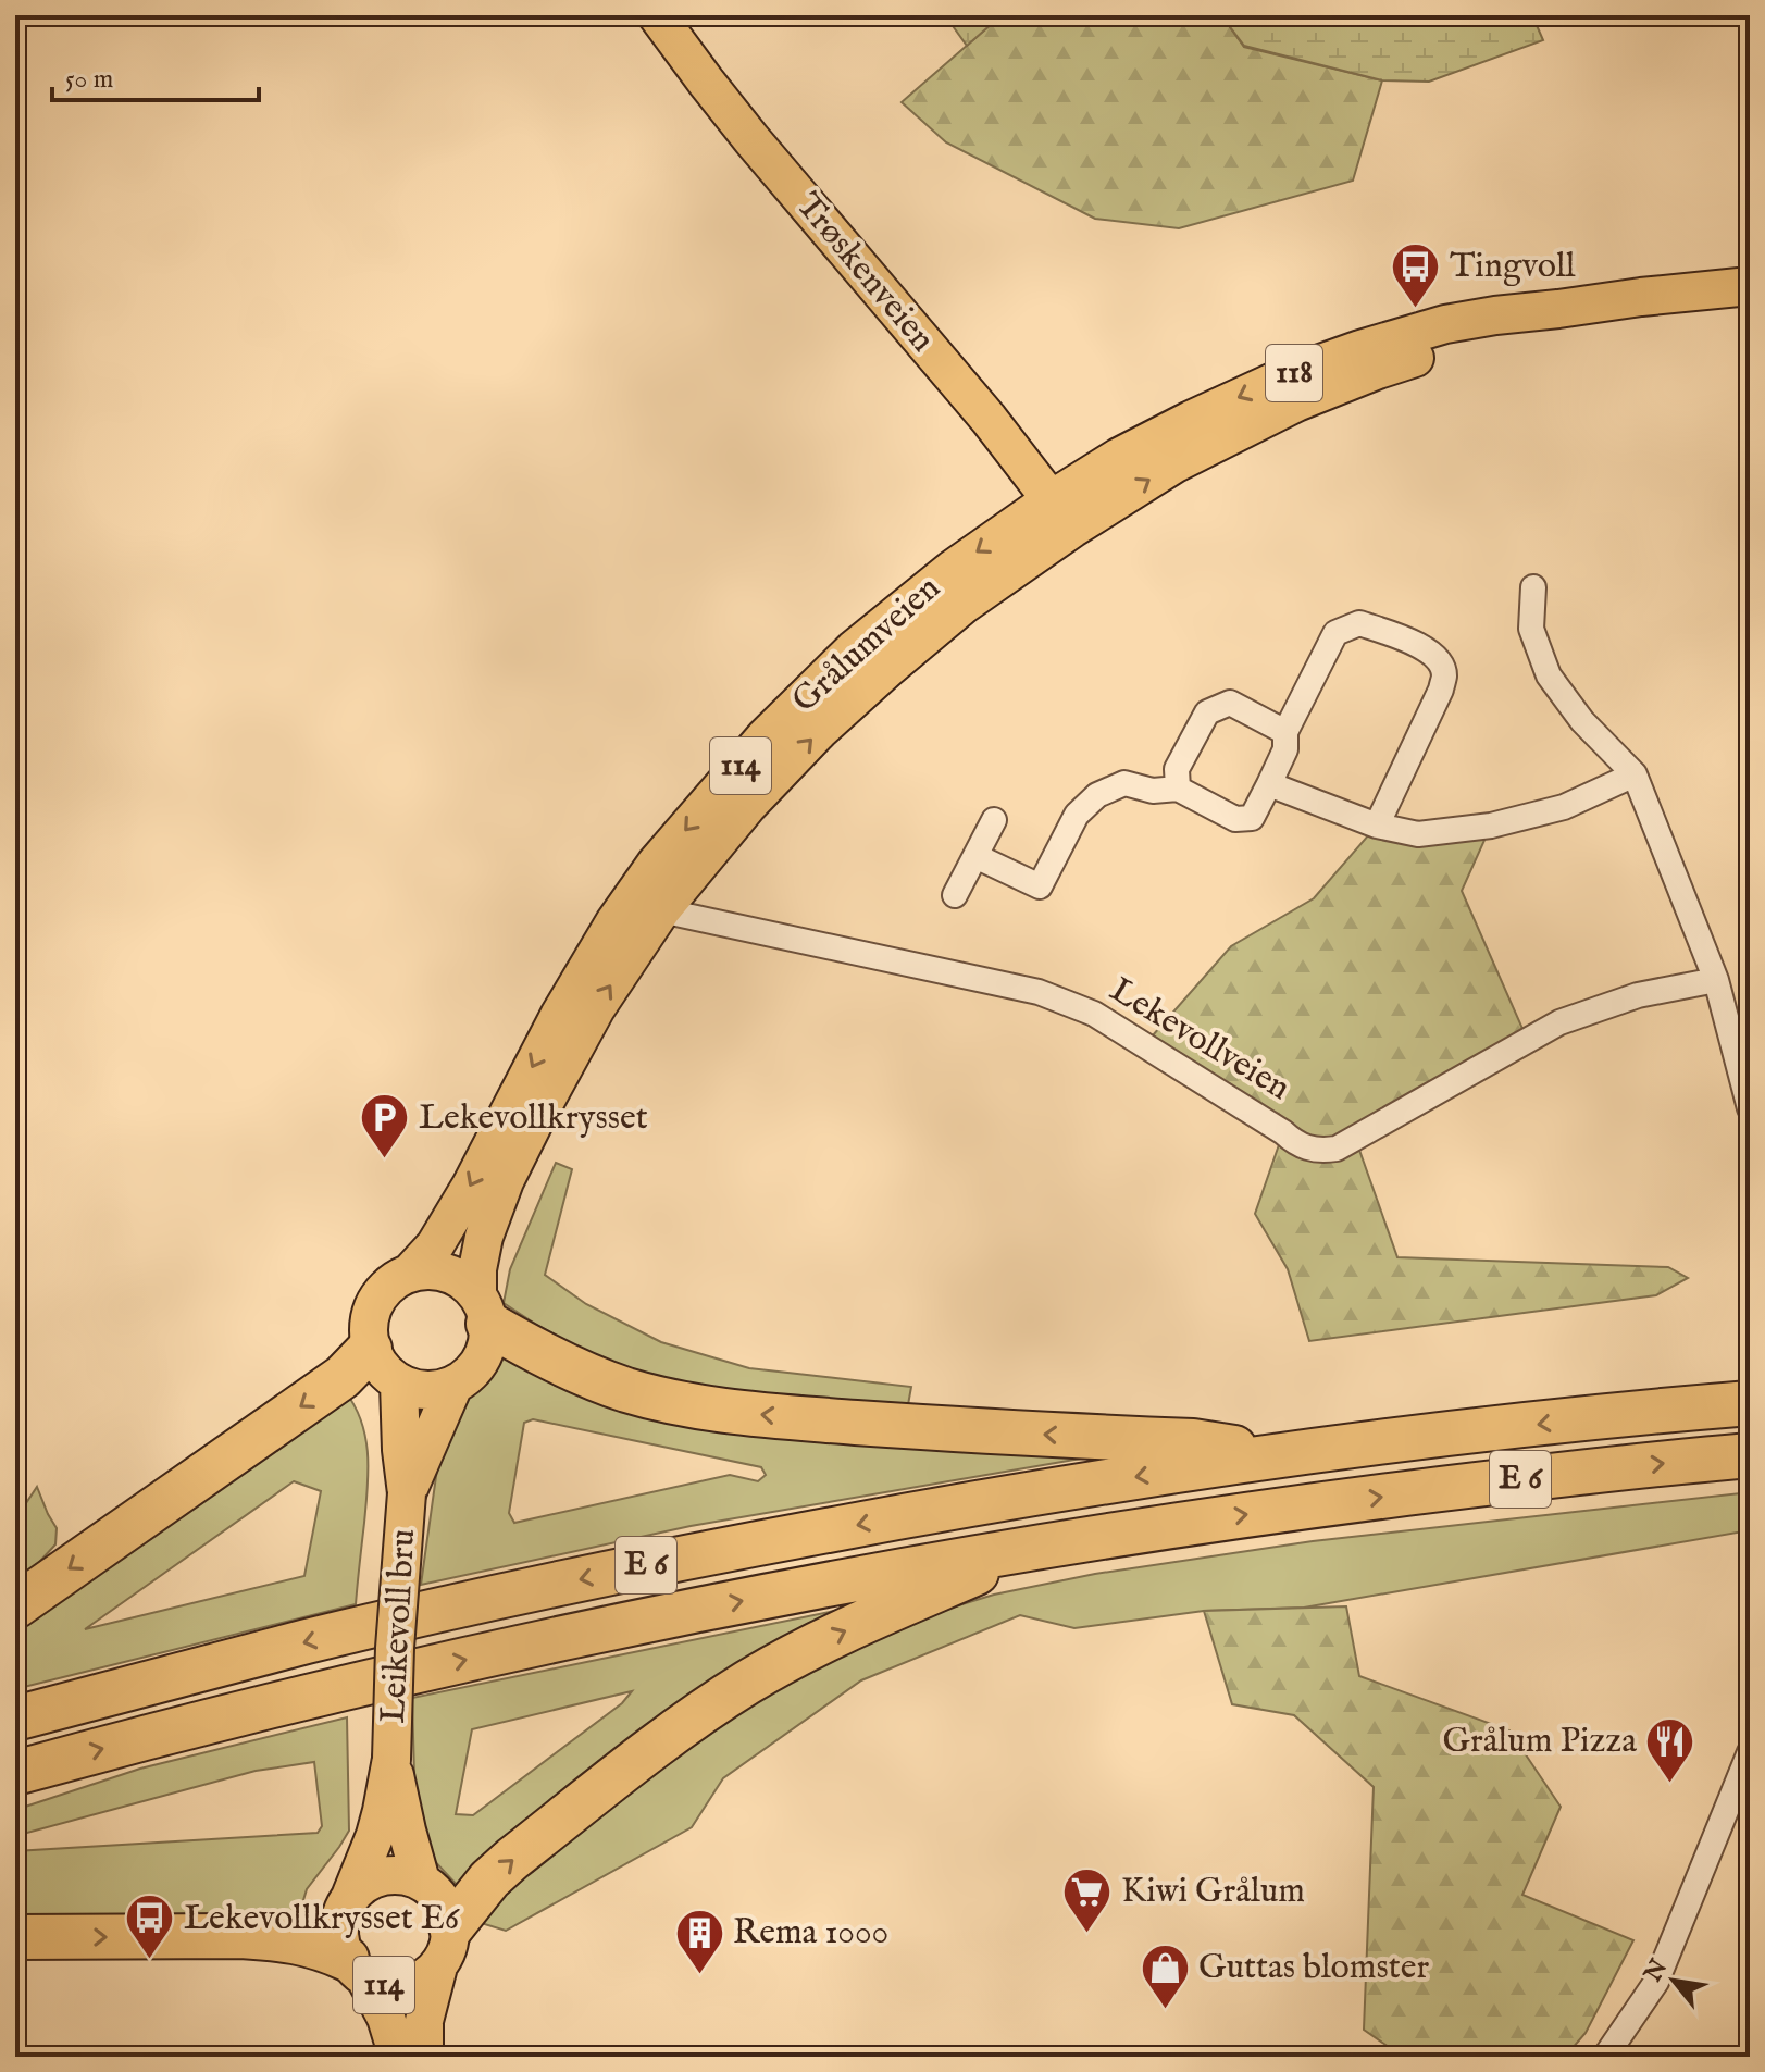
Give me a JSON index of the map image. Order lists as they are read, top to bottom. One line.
{"streets":{"highway":["E 6"],"main road":["Trøskenveien","118","Grålumveien","114","Leikevoll bru"],"street":["Lekevollveien"]},"crossings":[["Trøskenveien","Grålumveien"],["Grålumveien","114"],["Grålumveien","Lekevollveien"],["Grålumveien","E 6"],["114","E 6"],["114","Leikevoll bru"]],"places":{"bus stop":["Tingvoll","Lekevollkrysset E6"],"parking":["Lekevollkrysset"],"restaurant":["Grålum Pizza"],"supermarket":["Kiwi Grålum"],"building":["Rema 1000"],"shop":["Guttas blomster"]},"scale_bar":"50 m","north":"top left"}
